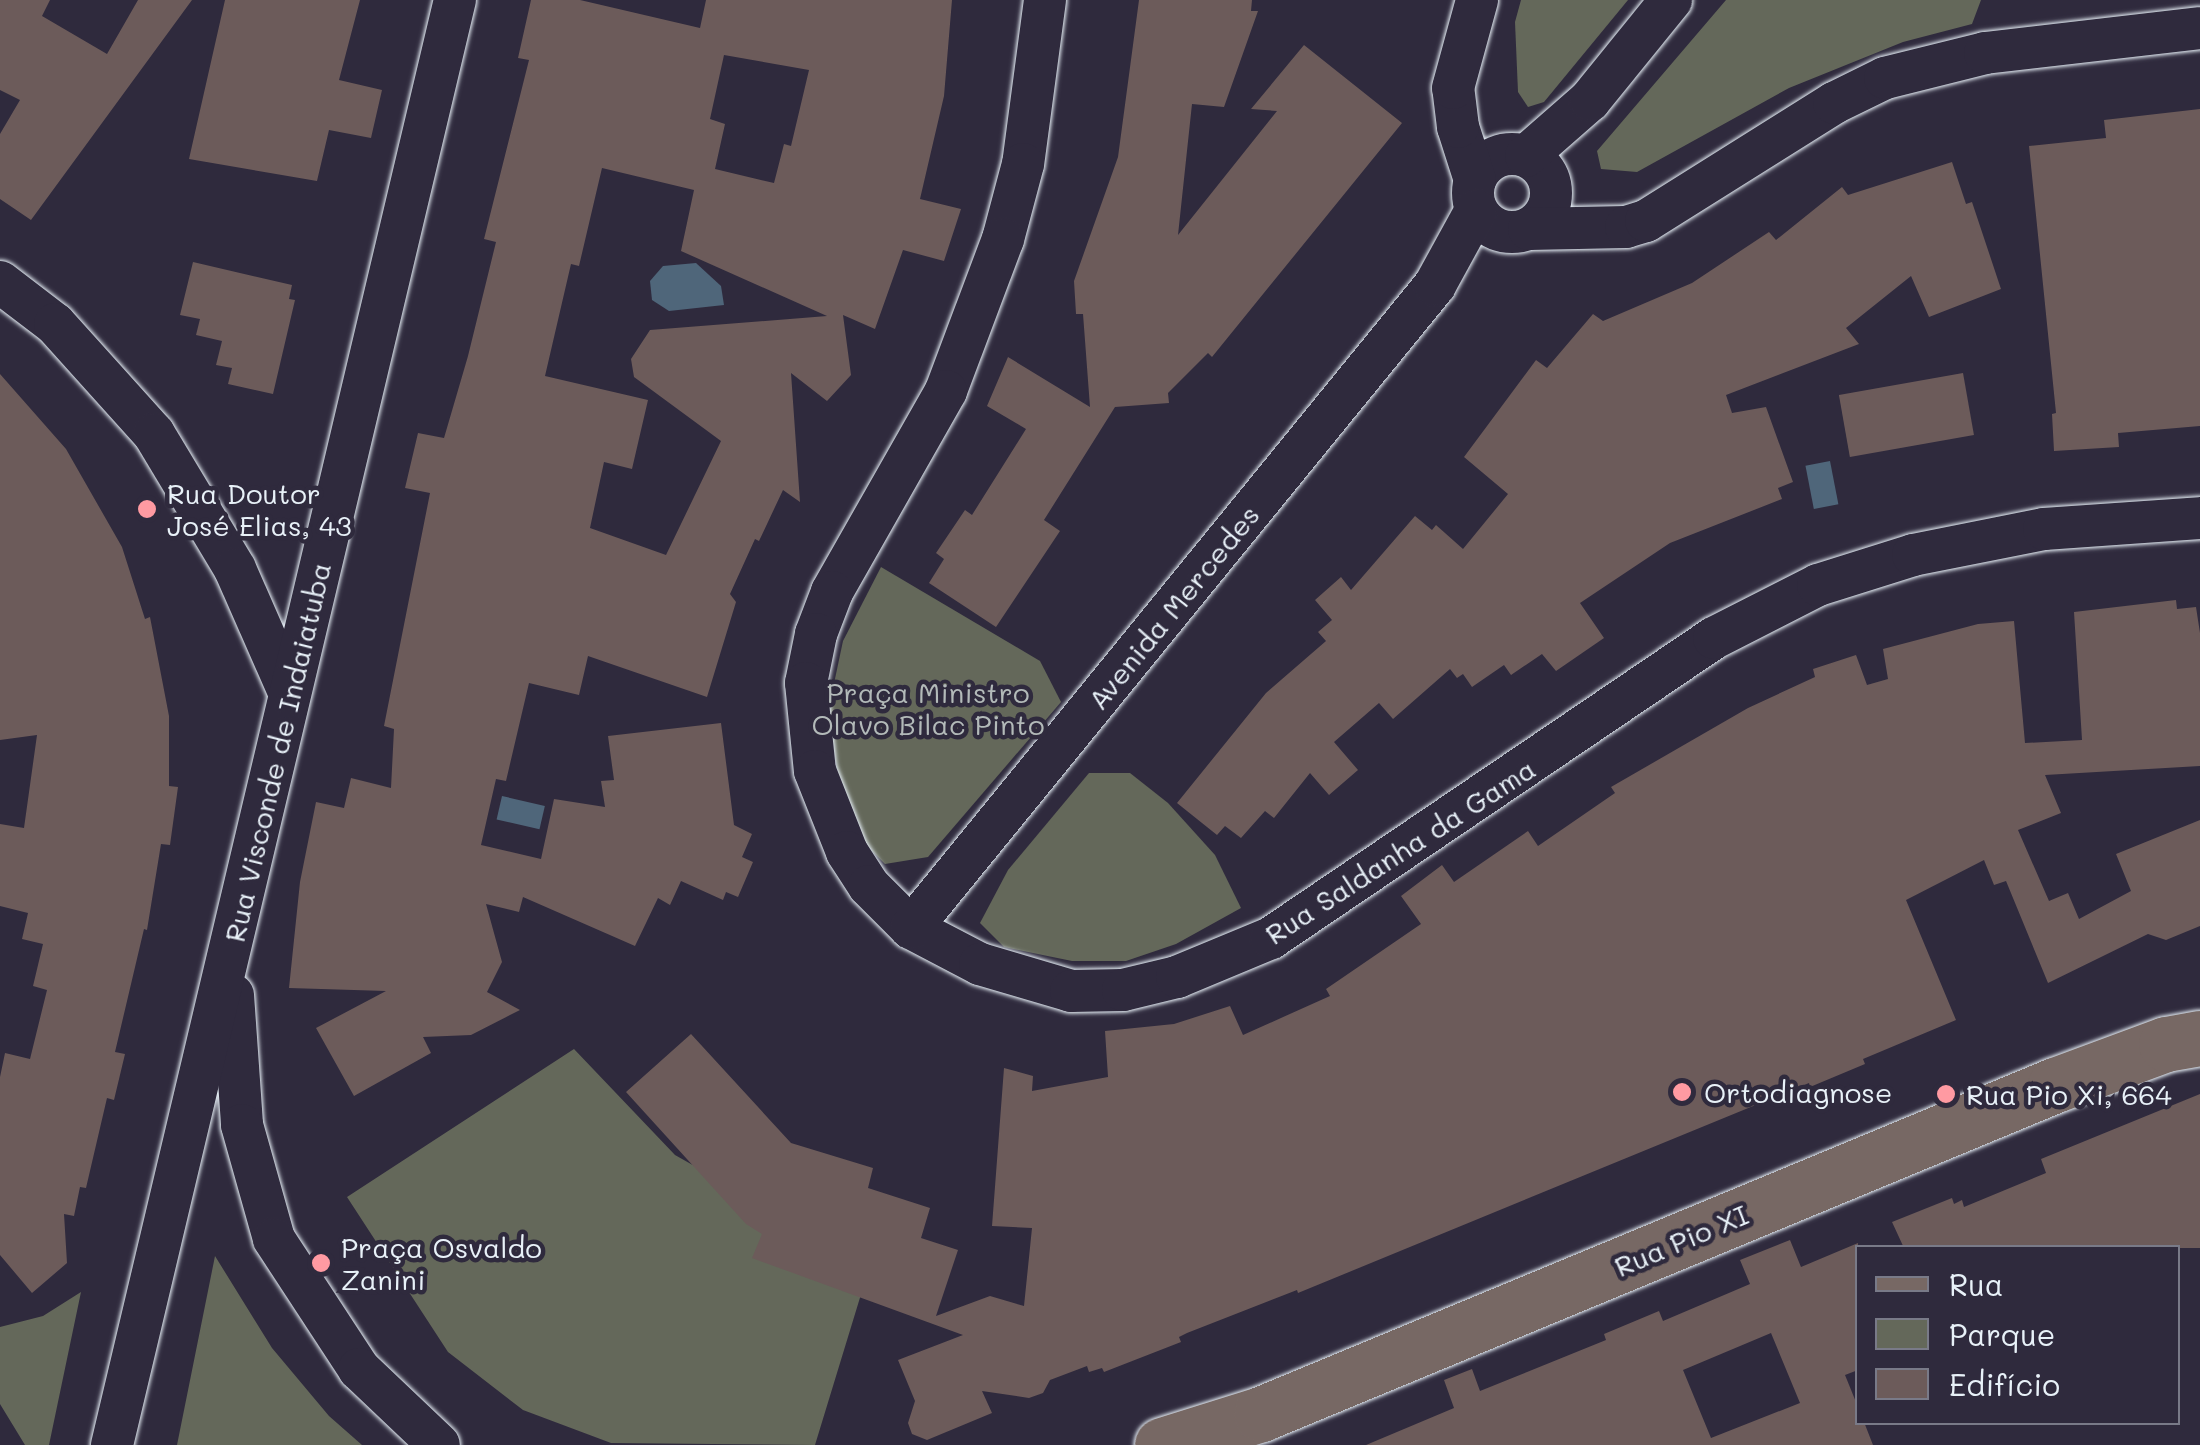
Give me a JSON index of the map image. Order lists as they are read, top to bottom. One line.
{"streets":{"main road":["Rua Pio XI"],"street":["Avenida Mercedes","Rua Visconde de Indaiatuba","Rua Saldanha da Gama"]},"crossings":[["Avenida Mercedes","Rua Saldanha da Gama"]],"parks":["Praça Ministro Olavo Bilac Pinto"],"places":["Rua Doutor José Elias, 43","Ortodiagnose","Rua Pio Xi, 664","Praça Osvaldo Zanini"],"legend":["Rua","Parque","Edifício"]}
